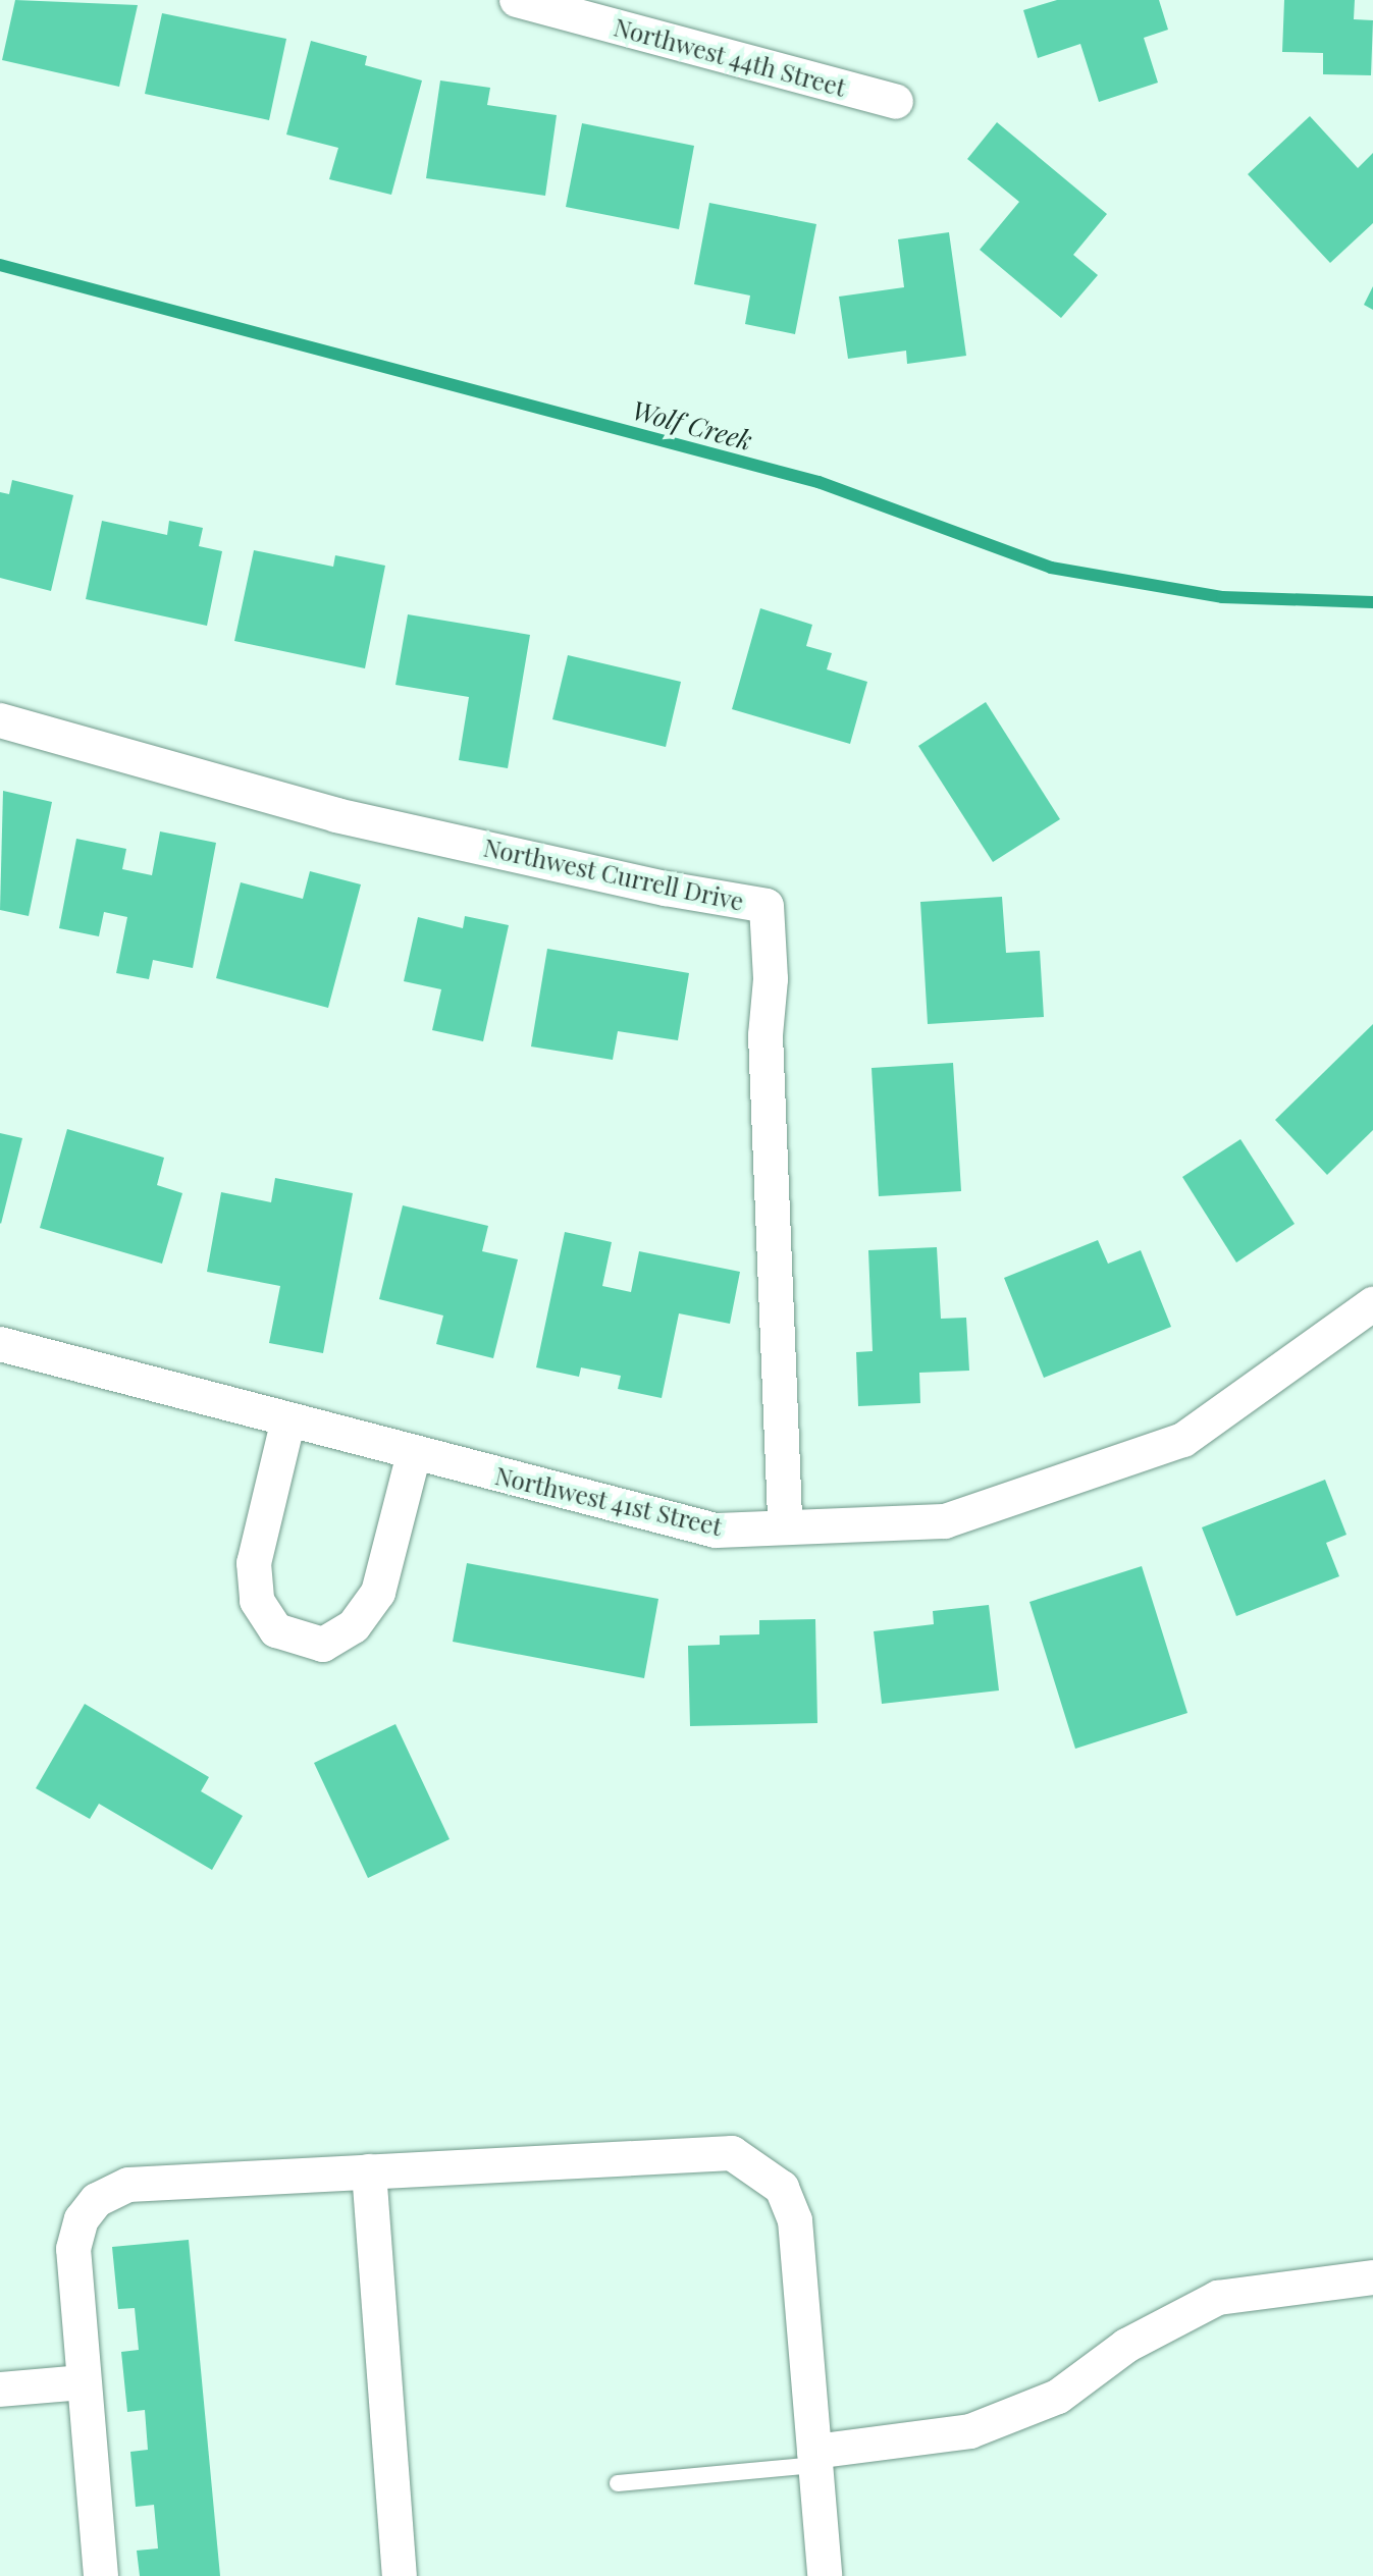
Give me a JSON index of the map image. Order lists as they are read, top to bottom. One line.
{"streets":{"street":["Northwest 44th Street","Northwest Currell Drive","Northwest 41st Street"]},"crossings":[["Northwest Currell Drive","Northwest 41st Street"]],"water":["Wolf Creek"]}
